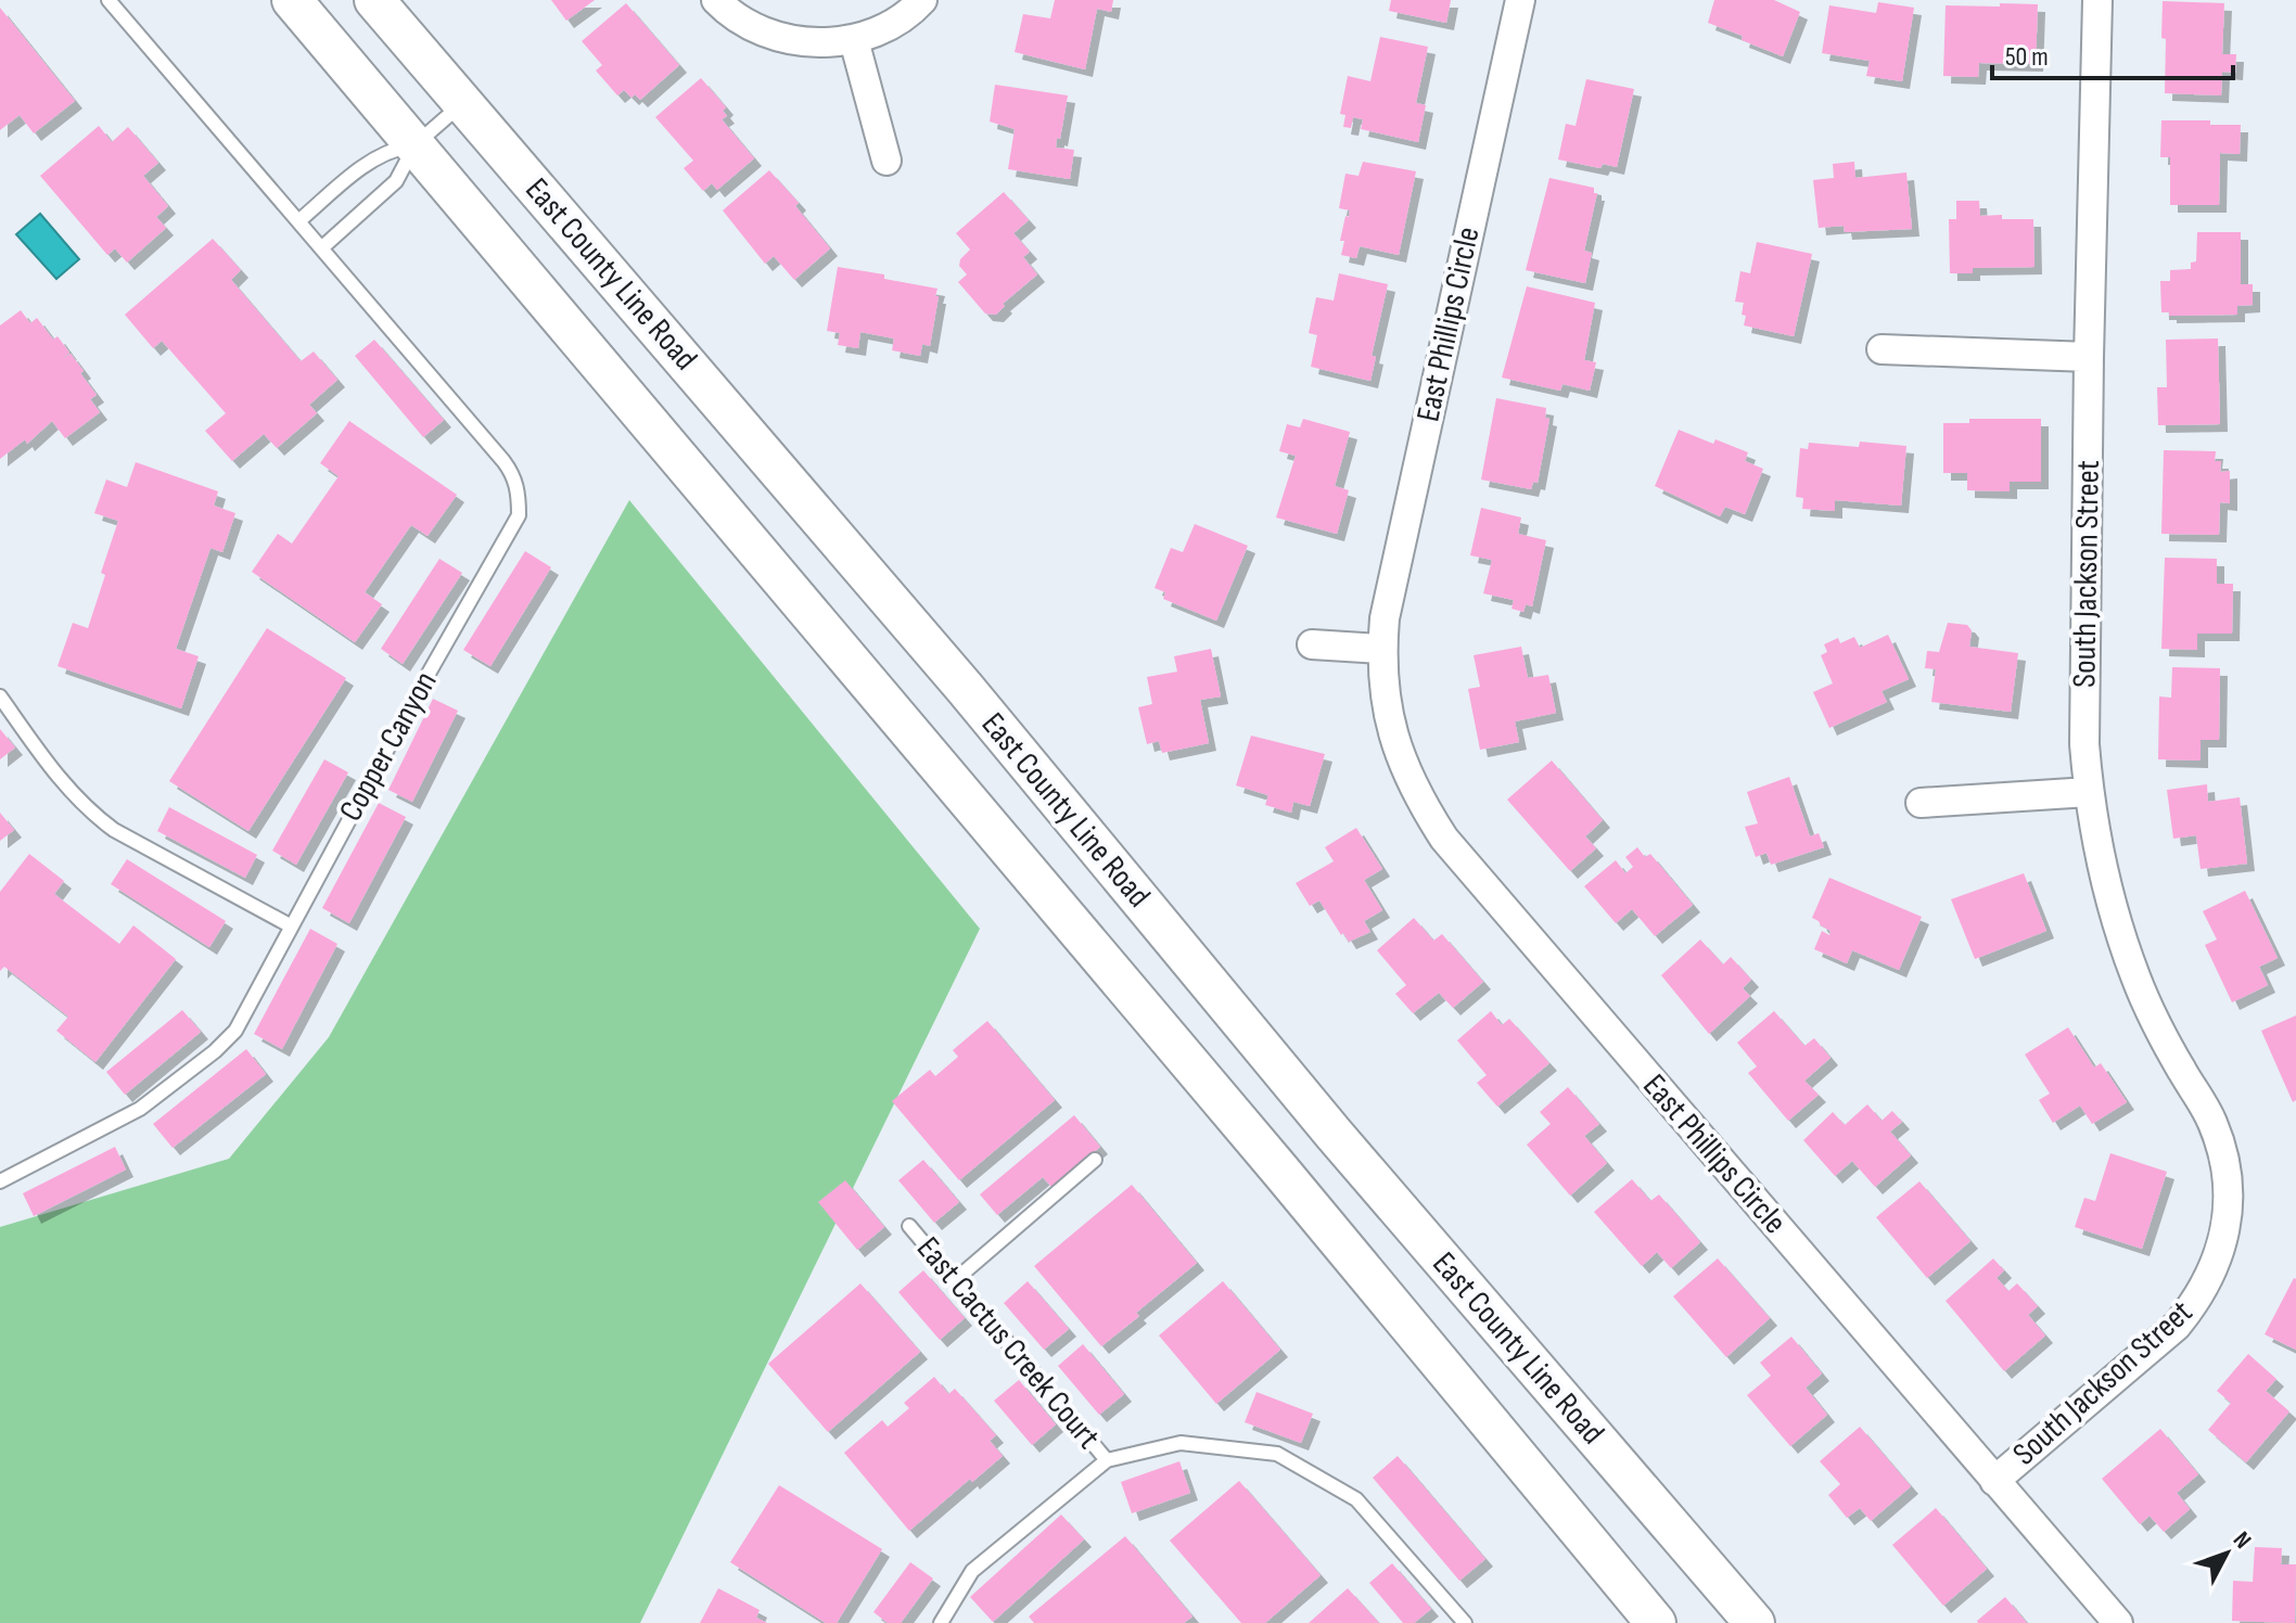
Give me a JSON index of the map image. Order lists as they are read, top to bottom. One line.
{"streets":{"main road":["East County Line Road"],"street":["East Phillips Circle","South Jackson Street"],"lane":["Copper Canyon","East Cactus Creek Court"]},"crossings":[["East Phillips Circle","South Jackson Street"]],"scale_bar":"50 m","north":"top right"}
